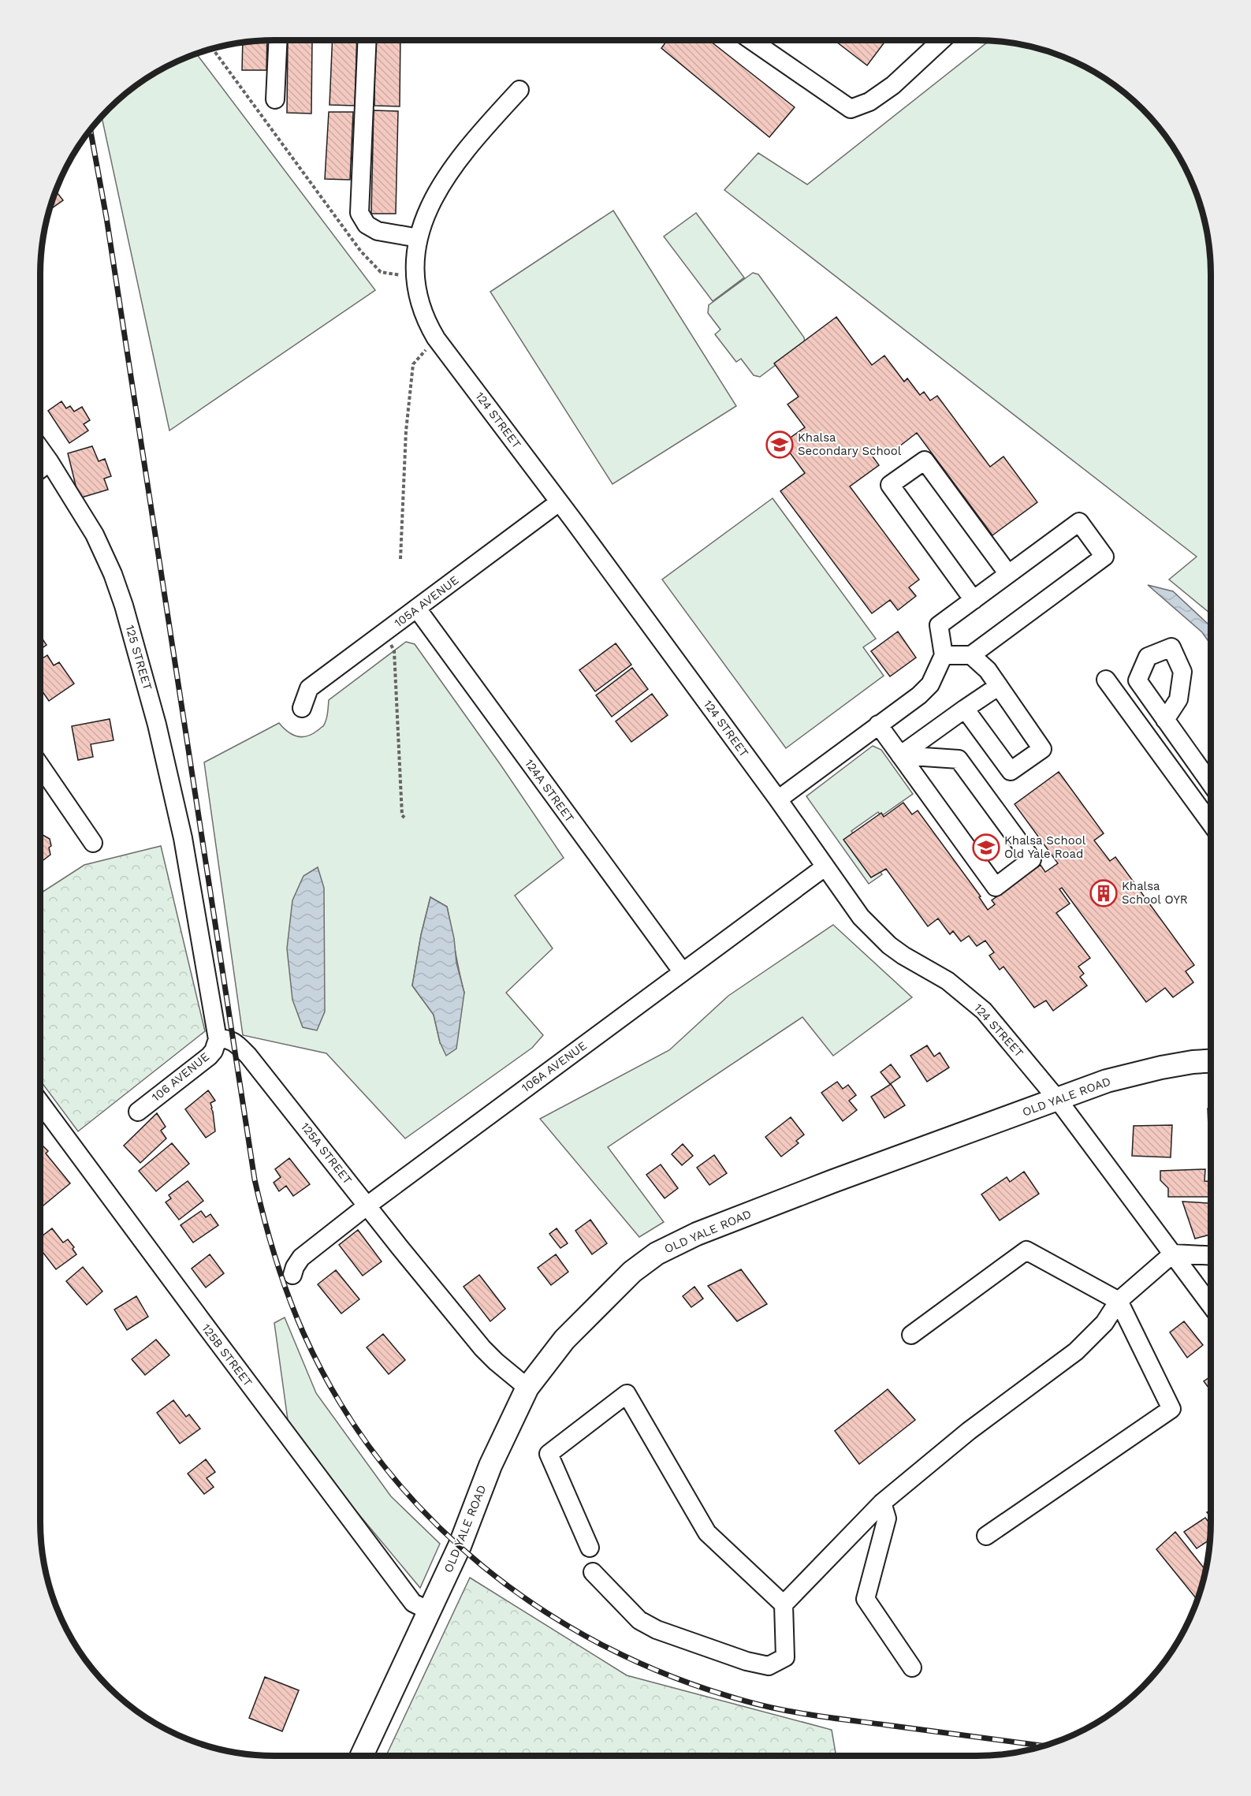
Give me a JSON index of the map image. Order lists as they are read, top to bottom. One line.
{"streets":{"main road":["OLD YALE ROAD"],"street":["124 STREET","105A AVENUE","125 STREET","124A STREET","106A AVENUE","106 AVENUE","125A STREET","125B STREET"]},"crossings":[["124 STREET","105A AVENUE"],["124 STREET","106A AVENUE"],["124 STREET","OLD YALE ROAD"],["105A AVENUE","124A STREET"],["125 STREET","106 AVENUE"],["125 STREET","125A STREET"],["124A STREET","106A AVENUE"],["106A AVENUE","125A STREET"],["106 AVENUE","125A STREET"],["OLD YALE ROAD","125A STREET"],["OLD YALE ROAD","125B STREET"]],"places":{"school or university":["Khalsa Secondary School","Khalsa School Old Yale Road"],"building":["Khalsa School OYR"]}}
